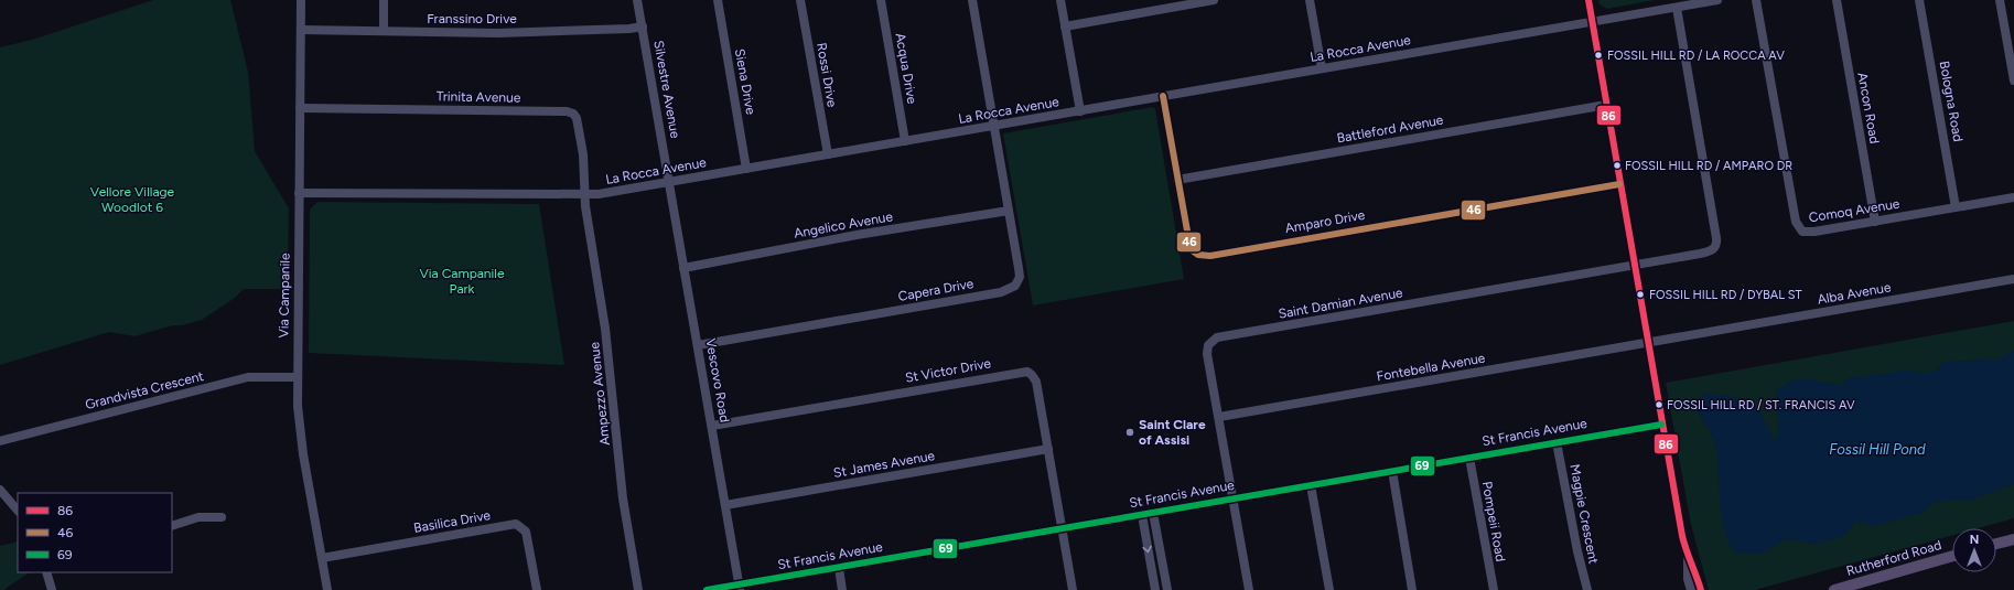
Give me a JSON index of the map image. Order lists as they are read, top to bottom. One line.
{"streets":{"main road":["Rutherford Road"],"street":["Franssino Drive","La Rocca Avenue","Acqua Drive","Rossi Drive","Siena Drive","Silvestre Avenue","Trinita Avenue","Bologna Road","Ancon Road","Battleford Avenue","Comoq Avenue","Amparo Drive","Angelico Avenue","Capera Drive","Alba Avenue","Via Campanile","Saint Damian Avenue","Fontebella Avenue","St Victor Drive","Vescovo Road","Grandvista Crescent","Ampezzo Avenue","St Francis Avenue","St James Avenue","Magpie Crescent","Basilica Drive","Pompeii Road"]},"crossings":[["Franssino Drive","Silvestre Avenue"],["Franssino Drive","Via Campanile"],["La Rocca Avenue","Acqua Drive"],["La Rocca Avenue","Rossi Drive"],["La Rocca Avenue","Siena Drive"],["La Rocca Avenue","Silvestre Avenue"],["La Rocca Avenue","Trinita Avenue"],["La Rocca Avenue","Amparo Drive"],["La Rocca Avenue","Capera Drive"],["La Rocca Avenue","Via Campanile"],["La Rocca Avenue","Saint Damian Avenue"],["La Rocca Avenue","Vescovo Road"],["La Rocca Avenue","Ampezzo Avenue"],["Silvestre Avenue","Vescovo Road"],["Trinita Avenue","Via Campanile"],["Trinita Avenue","Ampezzo Avenue"],["Bologna Road","Comoq Avenue"],["Ancon Road","Comoq Avenue"],["Battleford Avenue","Amparo Drive"],["Angelico Avenue","Capera Drive"],["Angelico Avenue","Vescovo Road"],["Capera Drive","Vescovo Road"],["Alba Avenue","Fontebella Avenue"],["Via Campanile","Grandvista Crescent"],["Via Campanile","Basilica Drive"],["Saint Damian Avenue","Fontebella Avenue"],["Saint Damian Avenue","St Francis Avenue"],["St Victor Drive","Vescovo Road"],["St Victor Drive","St Francis Avenue"],["St Victor Drive","St James Avenue"],["Vescovo Road","St Francis Avenue"],["Vescovo Road","St James Avenue"],["St Francis Avenue","Magpie Crescent"],["St Francis Avenue","Pompeii Road"]],"water":["Fossil Hill Pond"],"parks":["Vellore Village Woodlot 6","Via Campanile Park"],"places":["FOSSIL HILL RD / LA ROCCA AV","FOSSIL HILL RD / AMPARO DR","FOSSIL HILL RD / DYBAL ST","FOSSIL HILL RD / ST. FRANCIS AV","Saint Clare of Assisi"],"lines":["transit line 86","transit line 46","transit line 69"],"legend":["86","46","69"],"north":"top"}
